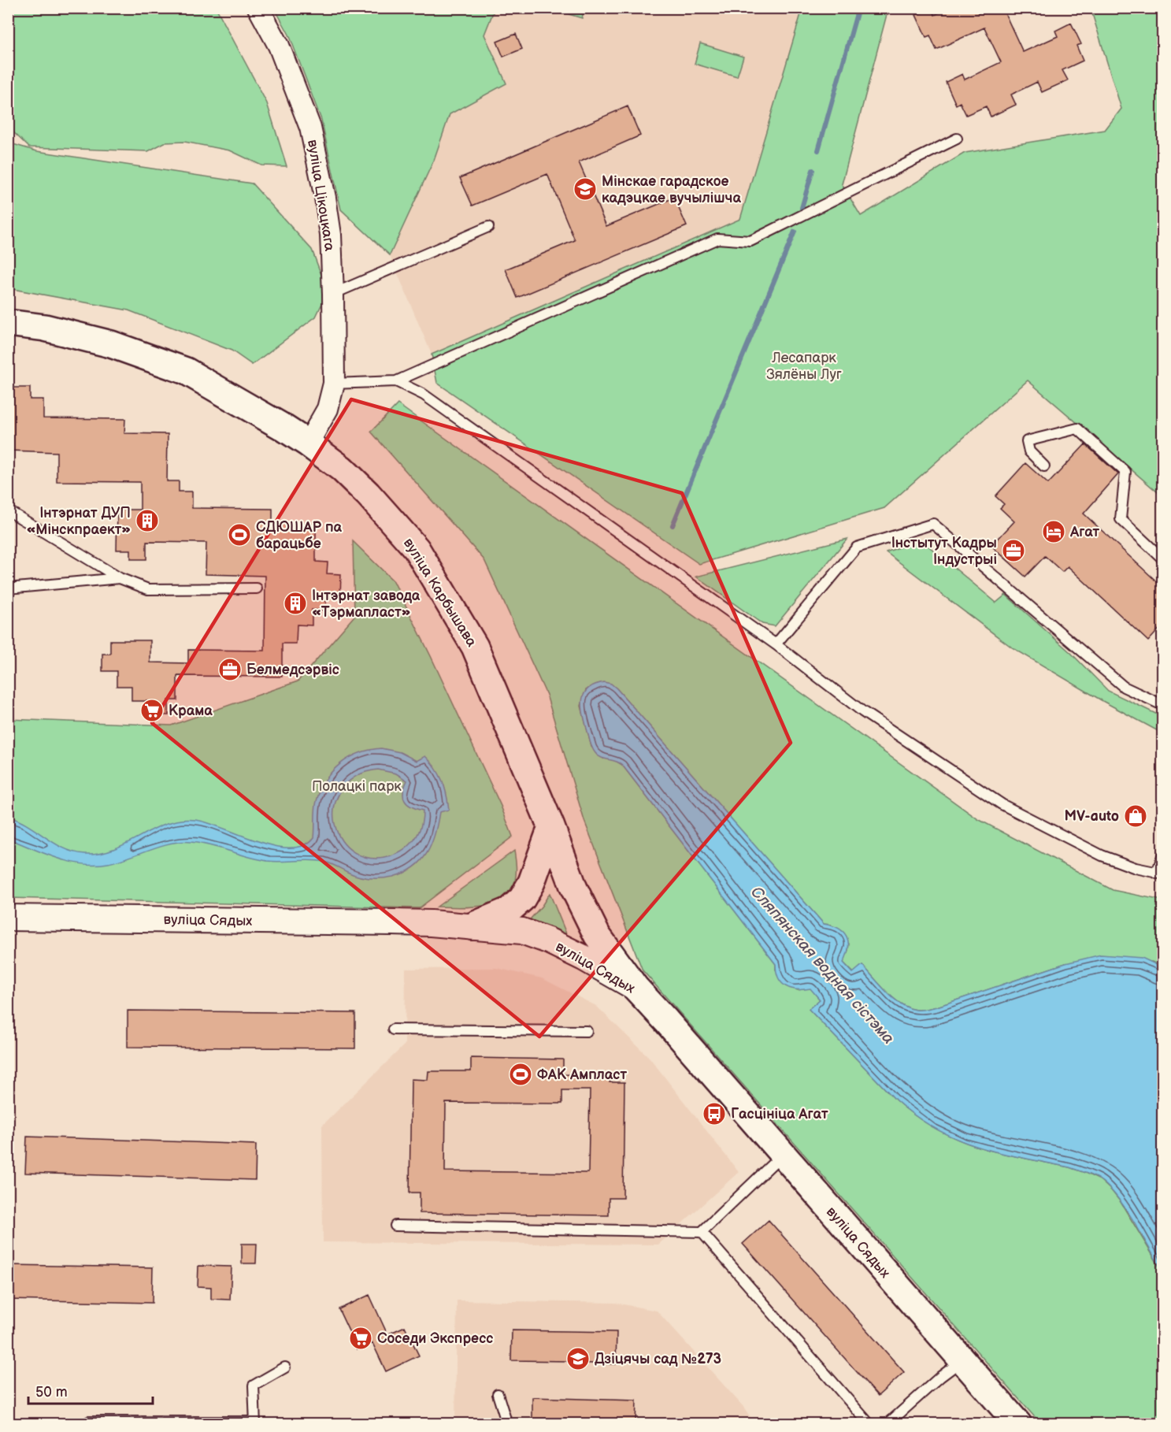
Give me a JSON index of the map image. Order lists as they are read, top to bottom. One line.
{"streets":{"main road":["вуліца Карбышава","вуліца Сядых"],"street":["вуліца Цікоцкага"]},"crossings":[["вуліца Цікоцкага","вуліца Карбышава"],["вуліца Карбышава","вуліца Сядых"]],"water":["Сляпянская водная сістэма"],"parks":["Лесапарк Зялёны Луг","Полацкі парк"],"places":{"school or university":["Мінскае гарадское кадэцкае вучылішча","Дзіцячы сад №273"],"building":["Інтэрнат ДУП «Мінскпраект»","Інтэрнат завода «Тэрмапласт»"],"hotel":["Агат"],"sports":["СДЮШАР па барацьбе","ФАК Ампласт"],"office":["Інстытут Кадры Індустрыі","Белмедсэрвіс"],"supermarket":["Крама","Соседи Экспресс"],"shop":["MV-auto"],"bus stop":["Гасцініца Агат"]},"scale_bar":"50 m"}
